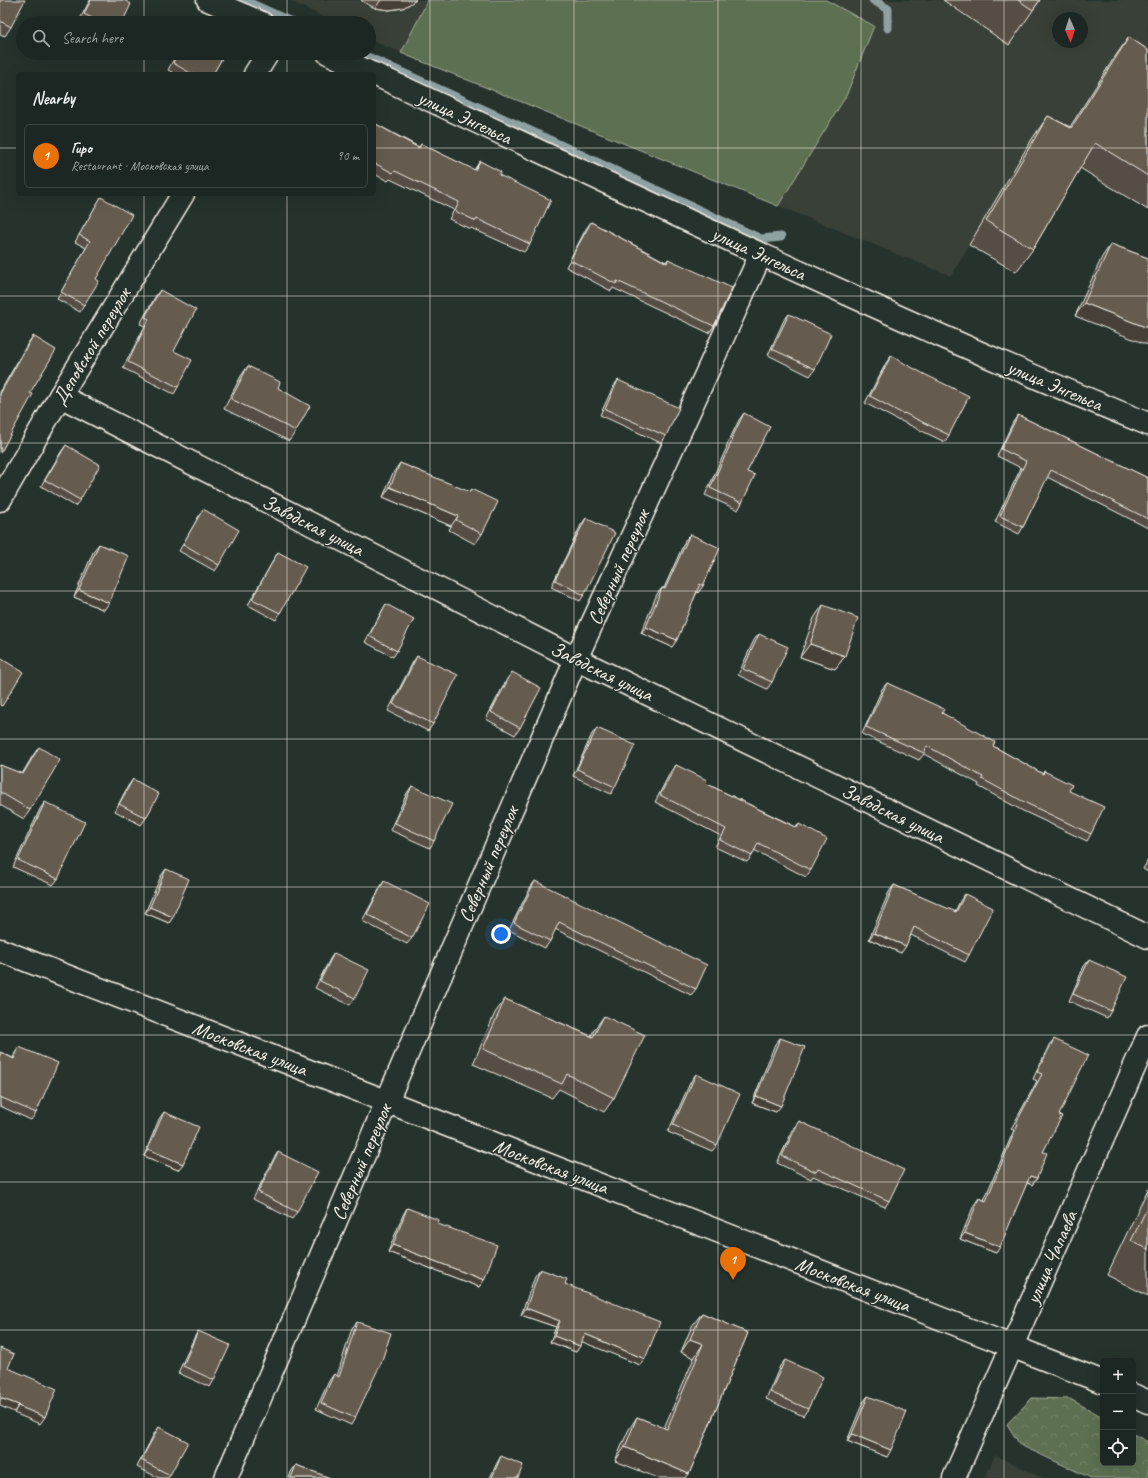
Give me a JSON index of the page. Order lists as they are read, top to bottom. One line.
{"streets":{"street":["улица Энгельса","Деповской переулок","Заводская улица","Северный переулок","Московская улица","улица Чапаева"]},"crossings":[["улица Энгельса","Северный переулок"],["Деповской переулок","Заводская улица"],["Заводская улица","Северный переулок"],["Северный переулок","Московская улица"],["Московская улица","улица Чапаева"]],"north":"bottom","page":{"search":"Search here","heading":"Nearby","list":[{"mark":"1","name":"Гиро","note":"Restaurant · Московская улица","value":"90 m"}],"pins":"1","map_buttons":["+","−"]}}
